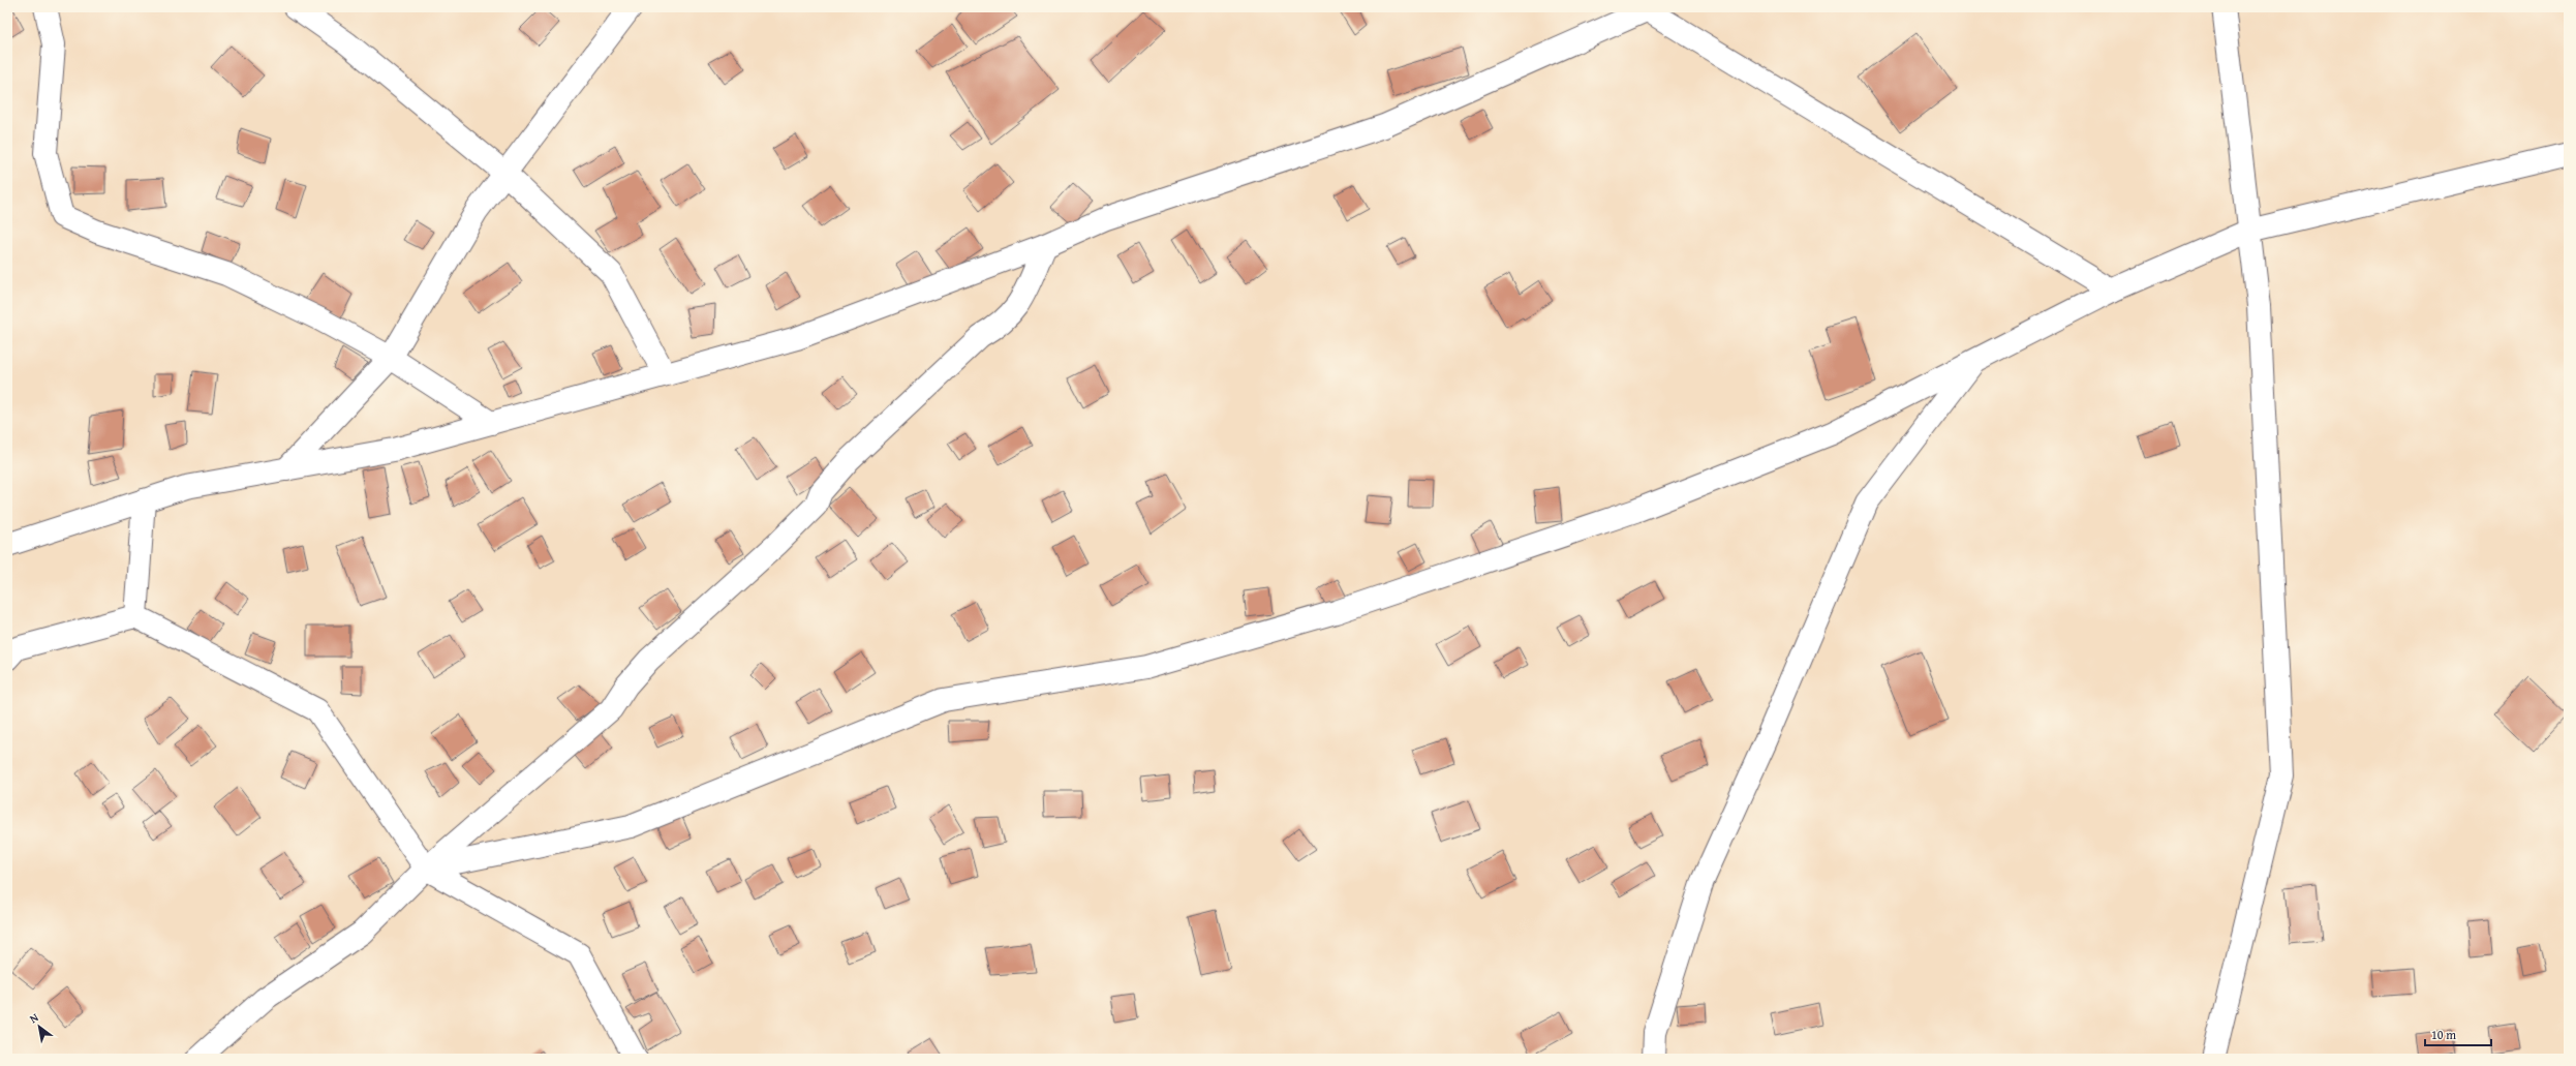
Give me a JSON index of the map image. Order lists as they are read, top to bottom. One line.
{"scale_bar":"10 m","north":"top left"}
